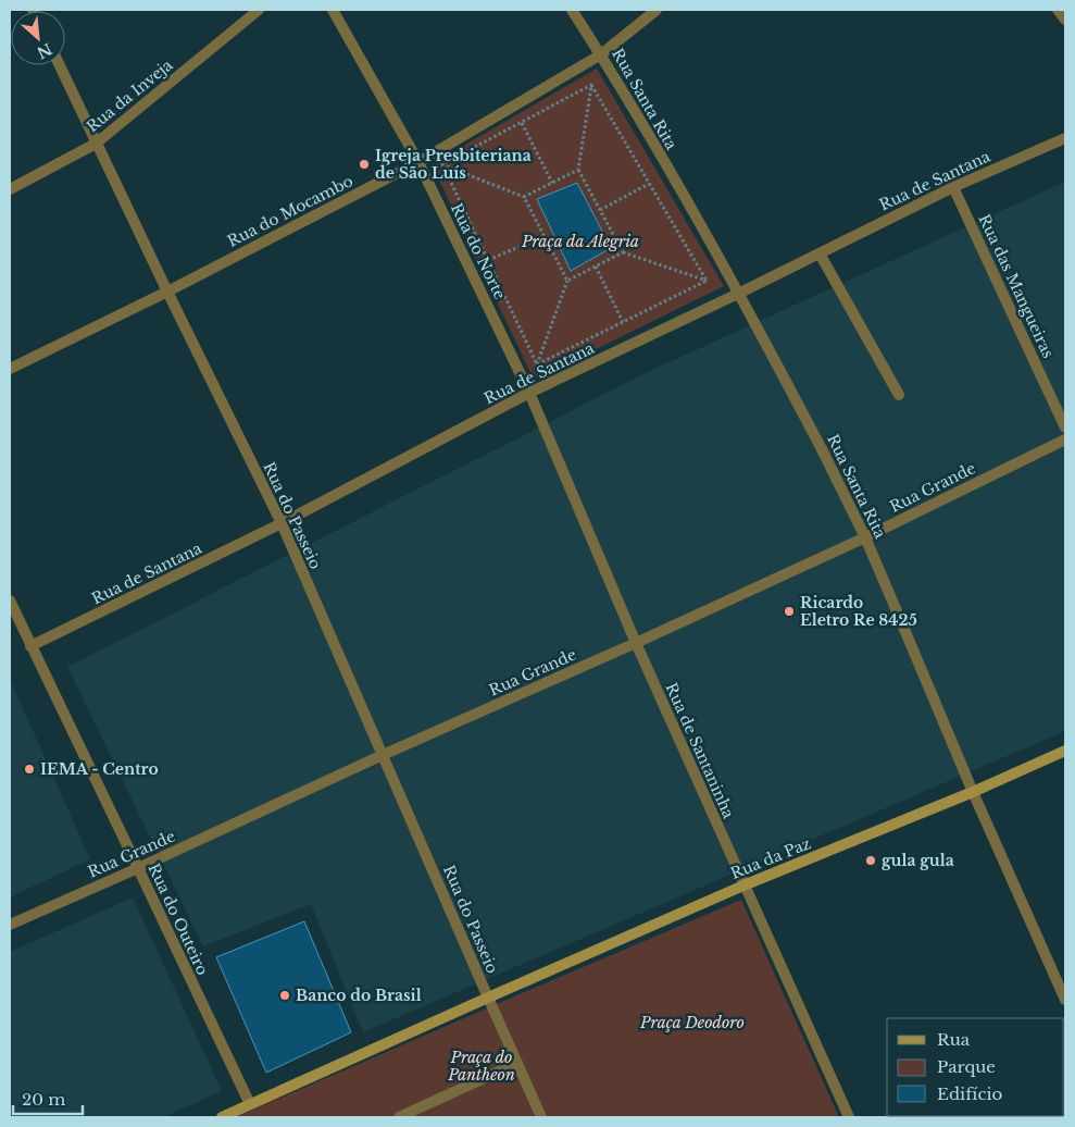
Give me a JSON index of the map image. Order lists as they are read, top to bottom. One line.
{"streets":{"main road":["Rua da Paz"],"street":["Rua da Inveja","Rua Santa Rita","Rua de Santana","Rua do Mocambo","Rua do Norte","Rua das Mangueiras","Rua Grande","Rua do Passeio","Rua de Santaninha","Rua do Outeiro"]},"crossings":[["Rua da Inveja","Rua do Passeio"],["Rua Santa Rita","Rua de Santana"],["Rua Santa Rita","Rua do Mocambo"],["Rua Santa Rita","Rua Grande"],["Rua Santa Rita","Rua da Paz"],["Rua de Santana","Rua do Norte"],["Rua de Santana","Rua das Mangueiras"],["Rua de Santana","Rua do Passeio"],["Rua de Santana","Rua de Santaninha"],["Rua de Santana","Rua do Outeiro"],["Rua do Mocambo","Rua do Norte"],["Rua do Mocambo","Rua do Passeio"],["Rua do Norte","Rua de Santaninha"],["Rua Grande","Rua do Passeio"],["Rua Grande","Rua de Santaninha"],["Rua Grande","Rua do Outeiro"],["Rua do Passeio","Rua da Paz"],["Rua de Santaninha","Rua da Paz"],["Rua da Paz","Rua do Outeiro"]],"parks":["Praça da Alegria","Praça Deodoro","Praça do Pantheon"],"places":["Igreja Presbiteriana de São Luís","Ricardo Eletro Re 8425","IEMA - Centro","gula gula","Banco do Brasil"],"legend":["Rua","Parque","Edifício"],"scale_bar":"20 m","north":"bottom right"}
